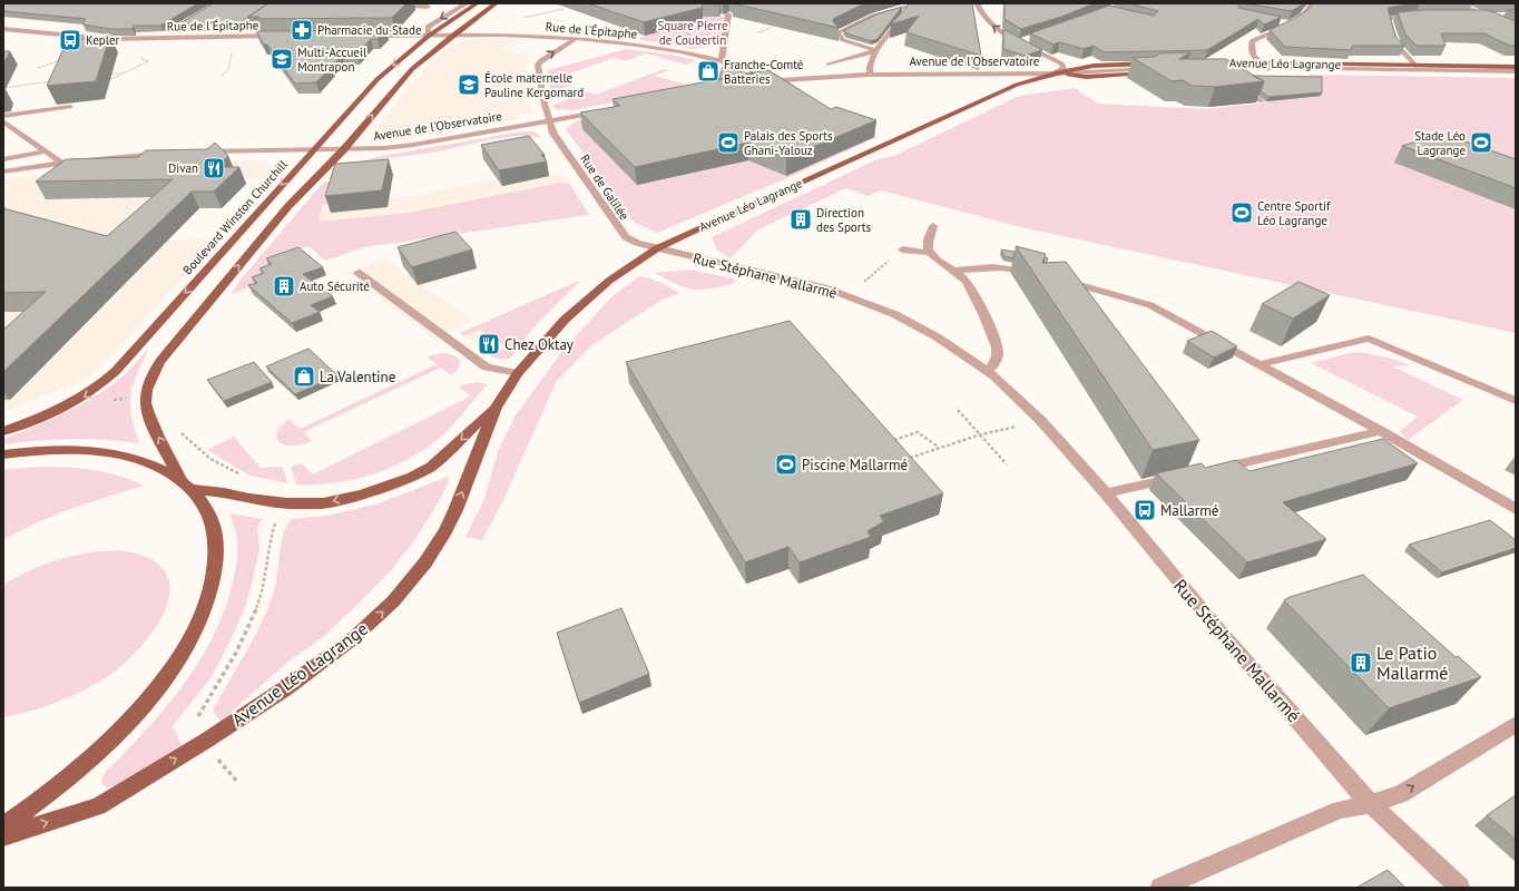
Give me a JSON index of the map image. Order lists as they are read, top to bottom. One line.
{"streets":{"main road":["Avenue Léo Lagrange","Boulevard Winston Churchill"],"street":["Rue de l'Épitaphe","Avenue de l'Observatoire","Rue de Galilée","Rue Stéphane Mallarmé"]},"crossings":[["Rue de l'Épitaphe","Avenue de l'Observatoire"],["Rue de l'Épitaphe","Rue de Galilée"],["Rue de l'Épitaphe","Boulevard Winston Churchill"],["Avenue de l'Observatoire","Avenue Léo Lagrange"],["Avenue de l'Observatoire","Rue de Galilée"],["Avenue de l'Observatoire","Boulevard Winston Churchill"],["Avenue Léo Lagrange","Rue de Galilée"],["Avenue Léo Lagrange","Rue Stéphane Mallarmé"],["Rue de Galilée","Rue Stéphane Mallarmé"]],"one_way":["Boulevard Winston Churchill"],"parks":["Square Pierre de Coubertin"],"places":{"pharmacy":["Pharmacie du Stade"],"bus stop":["Kepler","Mallarmé"],"school or university":["Multi-Accueil Montrapon","École maternelle Pauline Kergomard"],"shop":["Franche-Comté Batteries","La Valentine"],"sports":["Palais des Sports Ghani-Yalouz","Stade Léo Lagrange","Centre Sportif Léo Lagrange","Piscine Mallarmé"],"restaurant":["Divan","Chez Oktay"],"building":["Direction des Sports","Auto Sécurité","Le Patio Mallarmé"]}}
